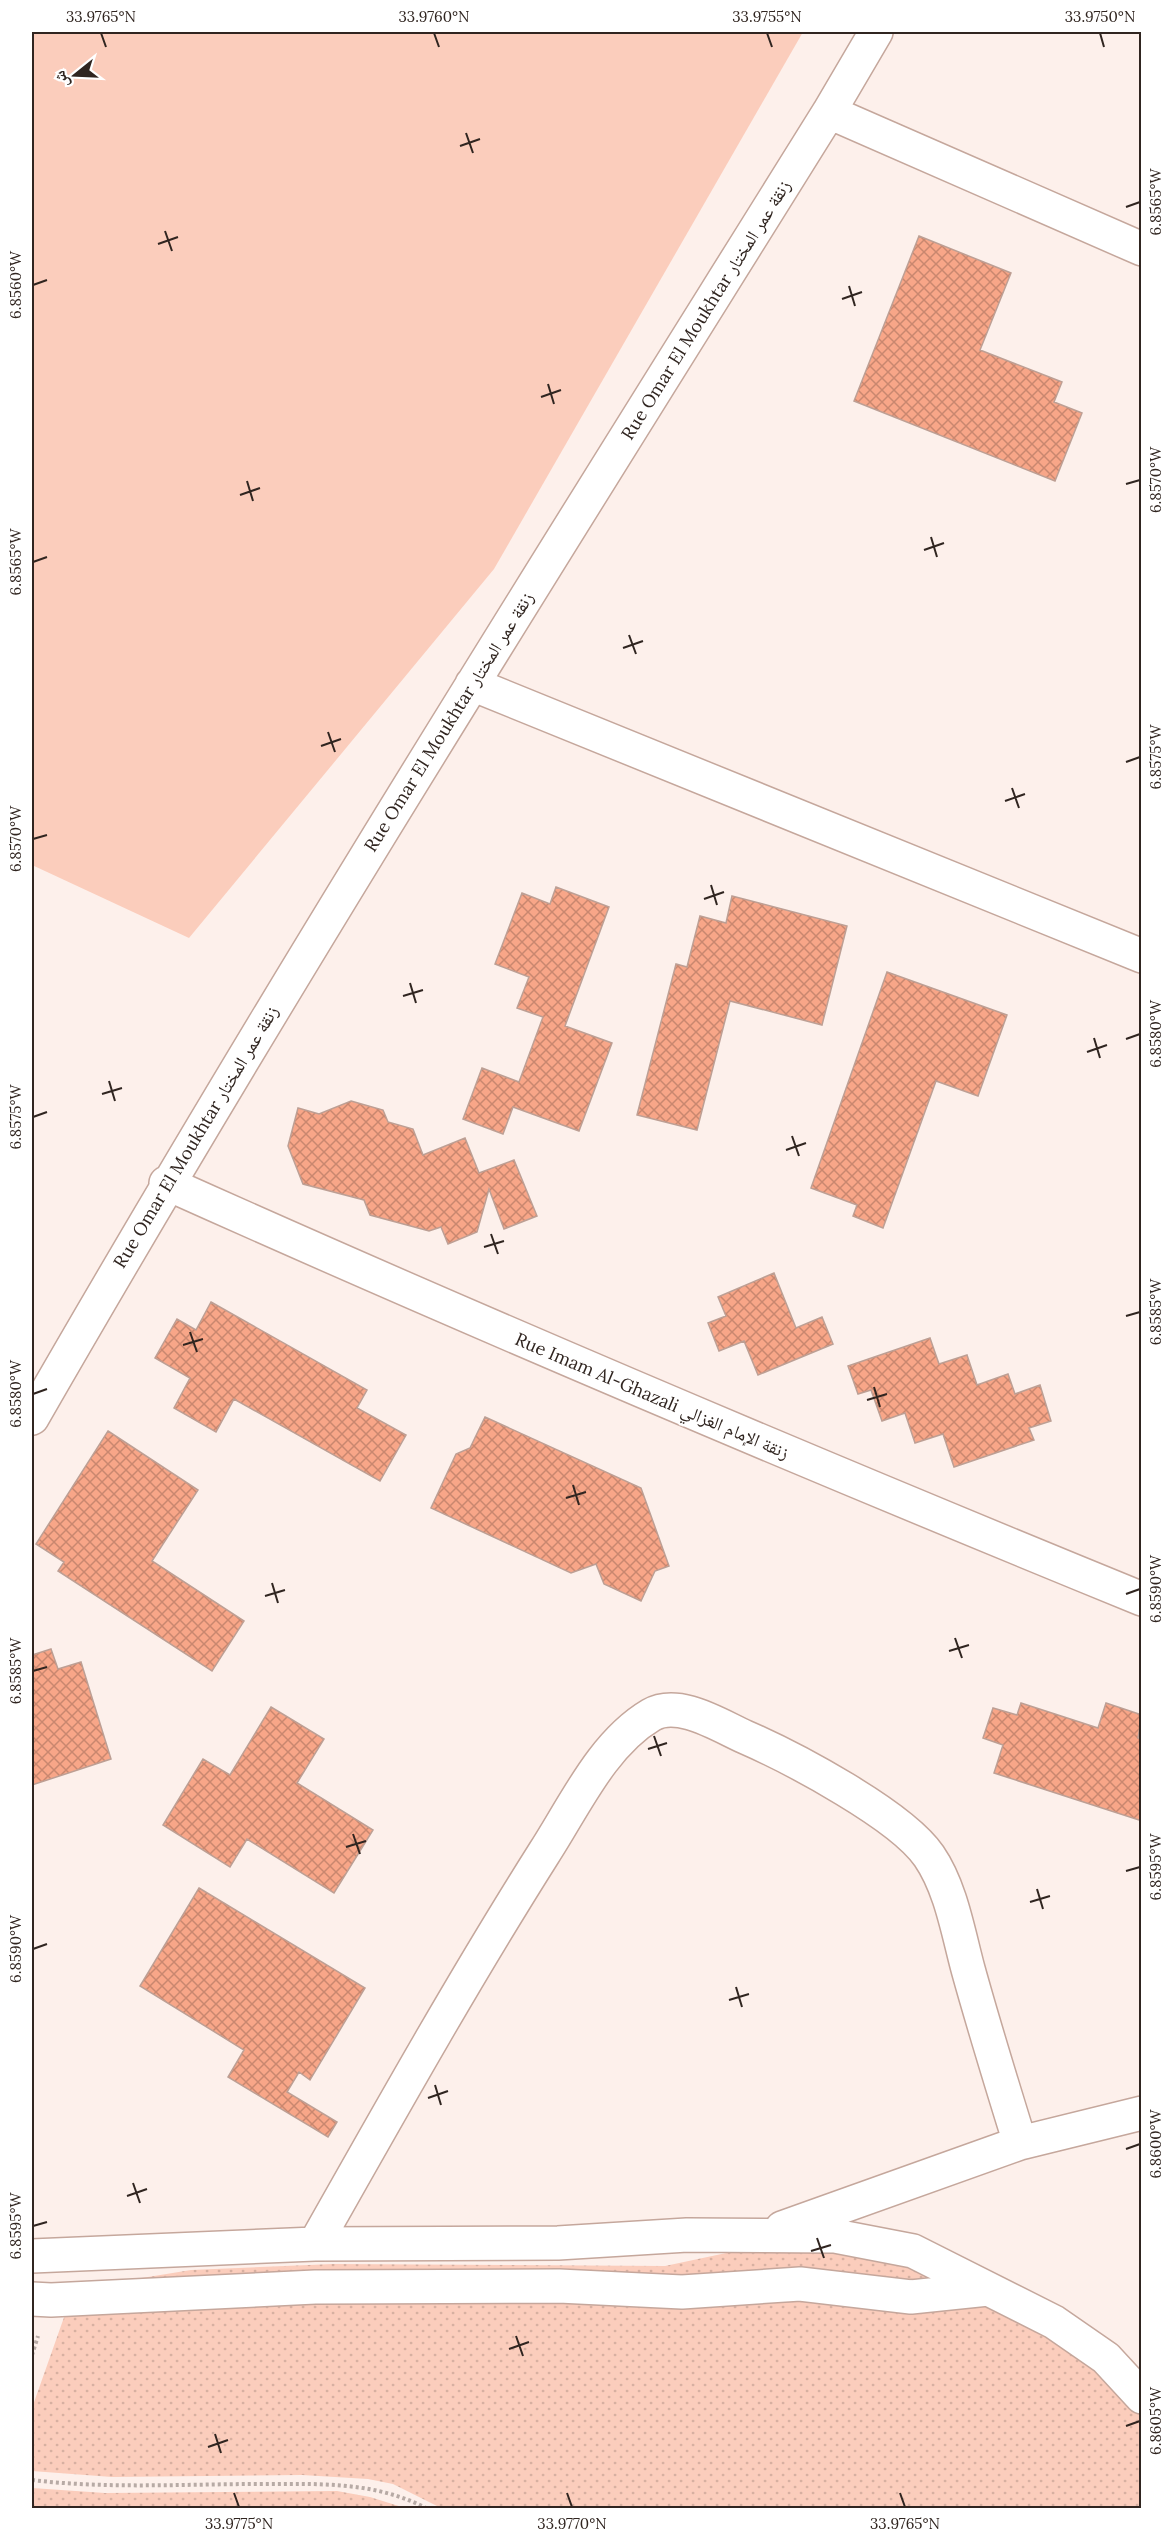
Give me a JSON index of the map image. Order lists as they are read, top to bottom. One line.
{"streets":{"street":["Rue Omar El Moukhtar زنقة عمر المختار","Rue Imam Al-Ghazali زنقة الإمام الغزالي"]},"crossings":[["Rue Omar El Moukhtar زنقة عمر المختار","Rue Imam Al-Ghazali زنقة الإمام الغزالي"]],"north":"left","coordinates":["33.9765°N","33.9760°N","33.9755°N","33.9750°N","6.8565°W","6.8560°W","6.8570°W","6.8575°W","6.8580°W","6.8585°W","6.8590°W","6.8595°W","6.8600°W","6.8605°W","33.9775°N","33.9770°N"]}
